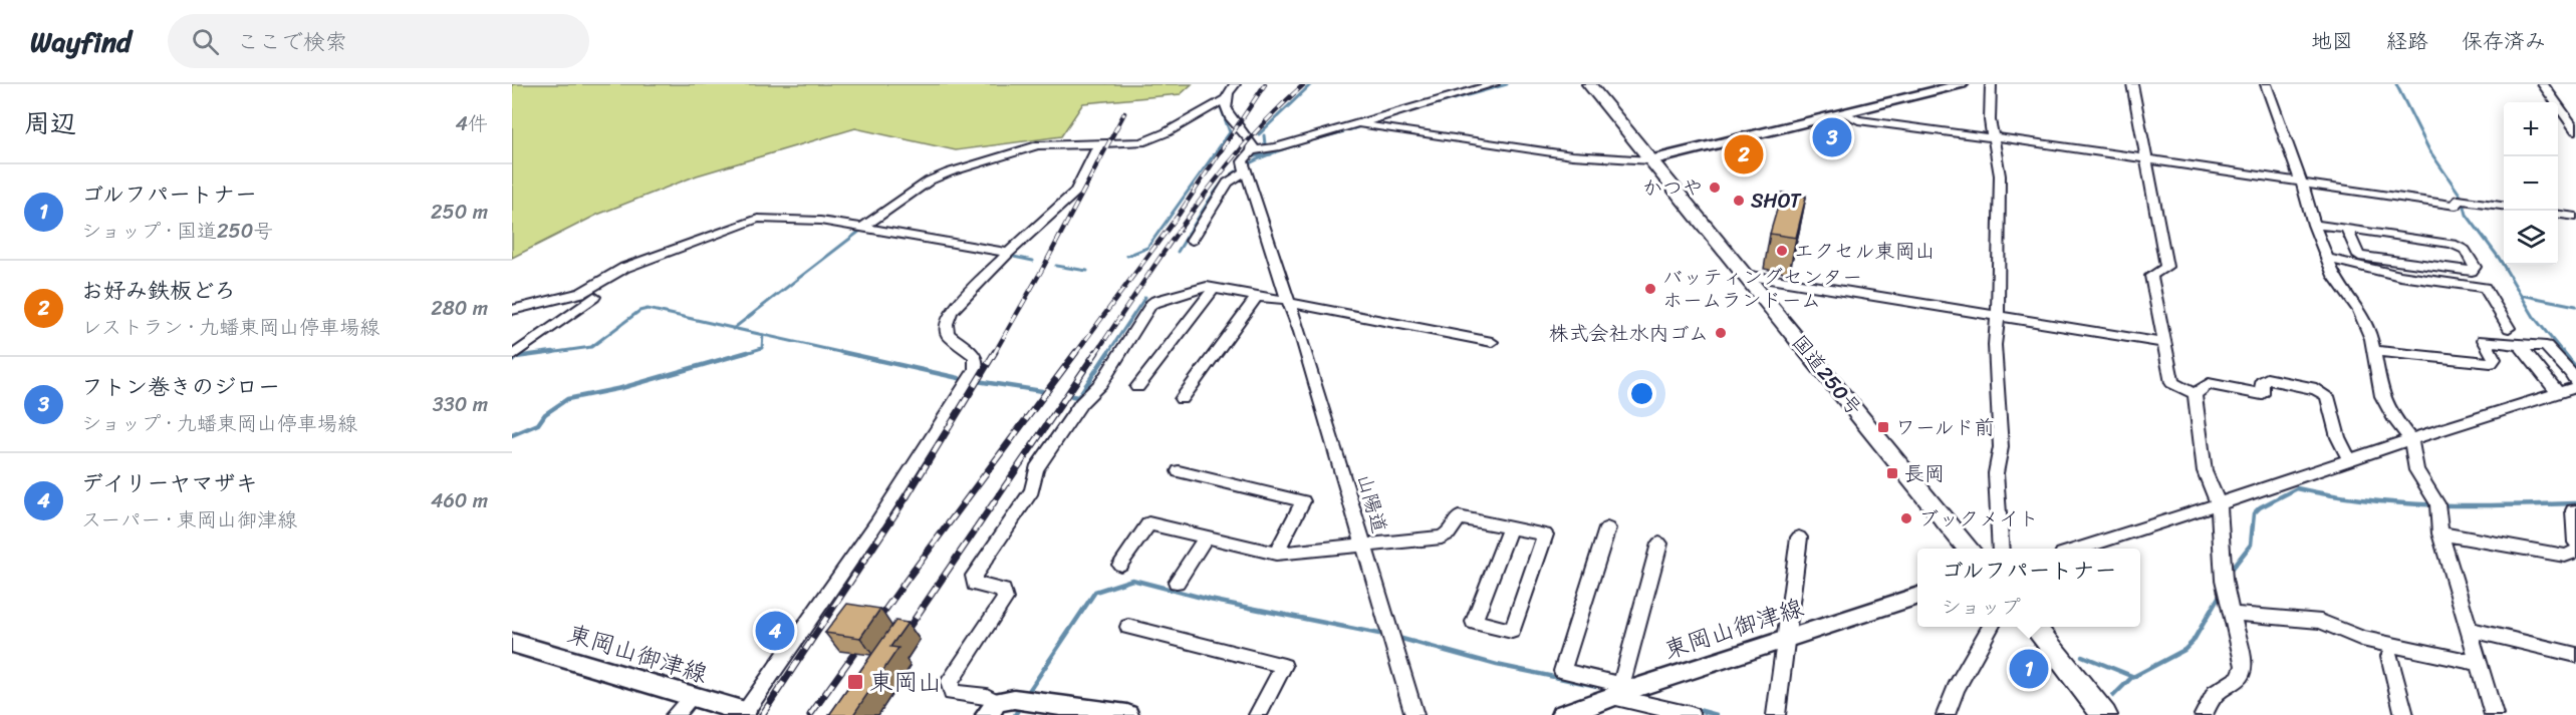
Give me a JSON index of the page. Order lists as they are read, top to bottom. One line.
{"streets":{"highway":["国道250号"],"main road":["東岡山御津線"],"street":["山陽道"]},"places":{"other":["かつや","SHOT","エクセル東岡山","バッティングセンター ホームランドーム","株式会社水内ゴム","ブックメイト"],"transit":["ワールド前","長岡","東岡山"]},"page":{"header":"Wayfind","search":"ここで検索","nav":["地図","経路","保存済み"],"heading":["周辺","4件"],"map_buttons":["+","−"],"pins":["3","2","4","1"],"list":[{"mark":"1","name":"ゴルフパートナー","note":"ショップ · 国道250号","value":"250 m"},{"mark":"2","name":"お好み鉄板どろ","note":"レストラン · 九蟠東岡山停車場線","value":"280 m"},{"mark":"3","name":"フトン巻きのジロー","note":"ショップ · 九蟠東岡山停車場線","value":"330 m"},{"mark":"4","name":"デイリーヤマザキ","note":"スーパー · 東岡山御津線","value":"460 m"}],"popup":["ゴルフパートナー","ショップ"]}}
